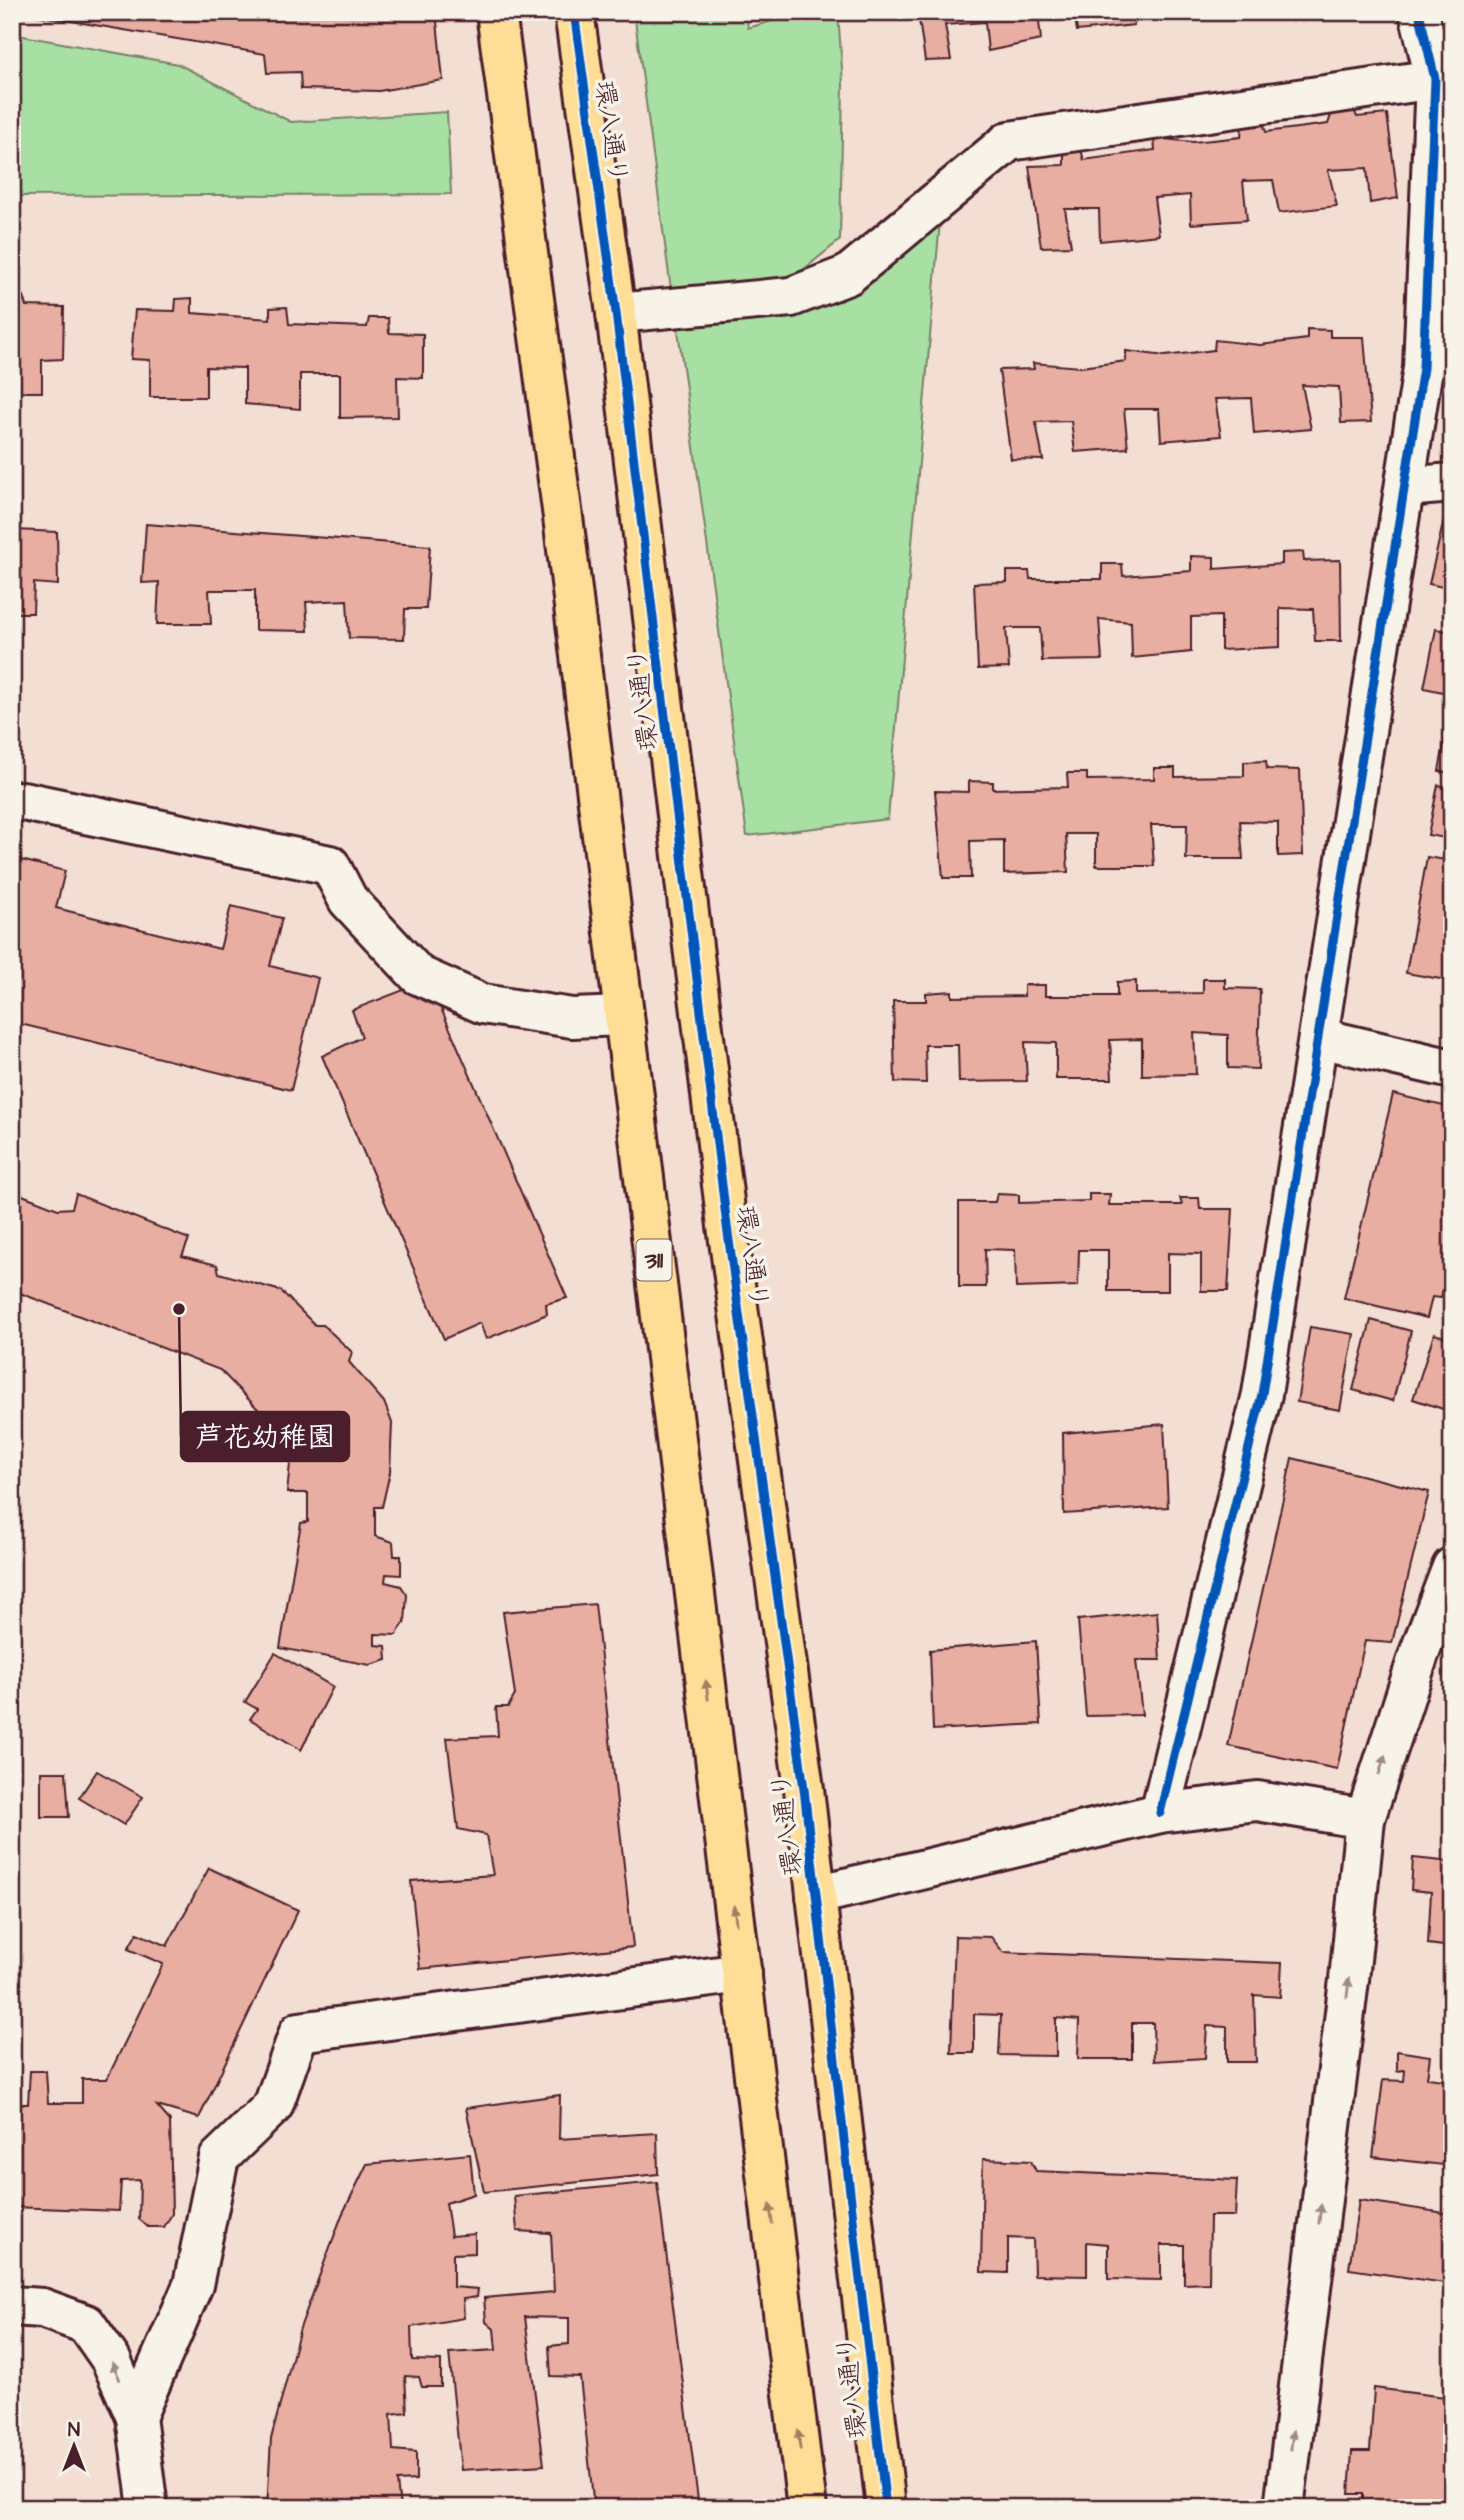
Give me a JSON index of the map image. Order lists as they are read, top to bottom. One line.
{"streets":{"main road":["環八通り","311"]},"places":["芦花幼稚園"],"north":"top"}
